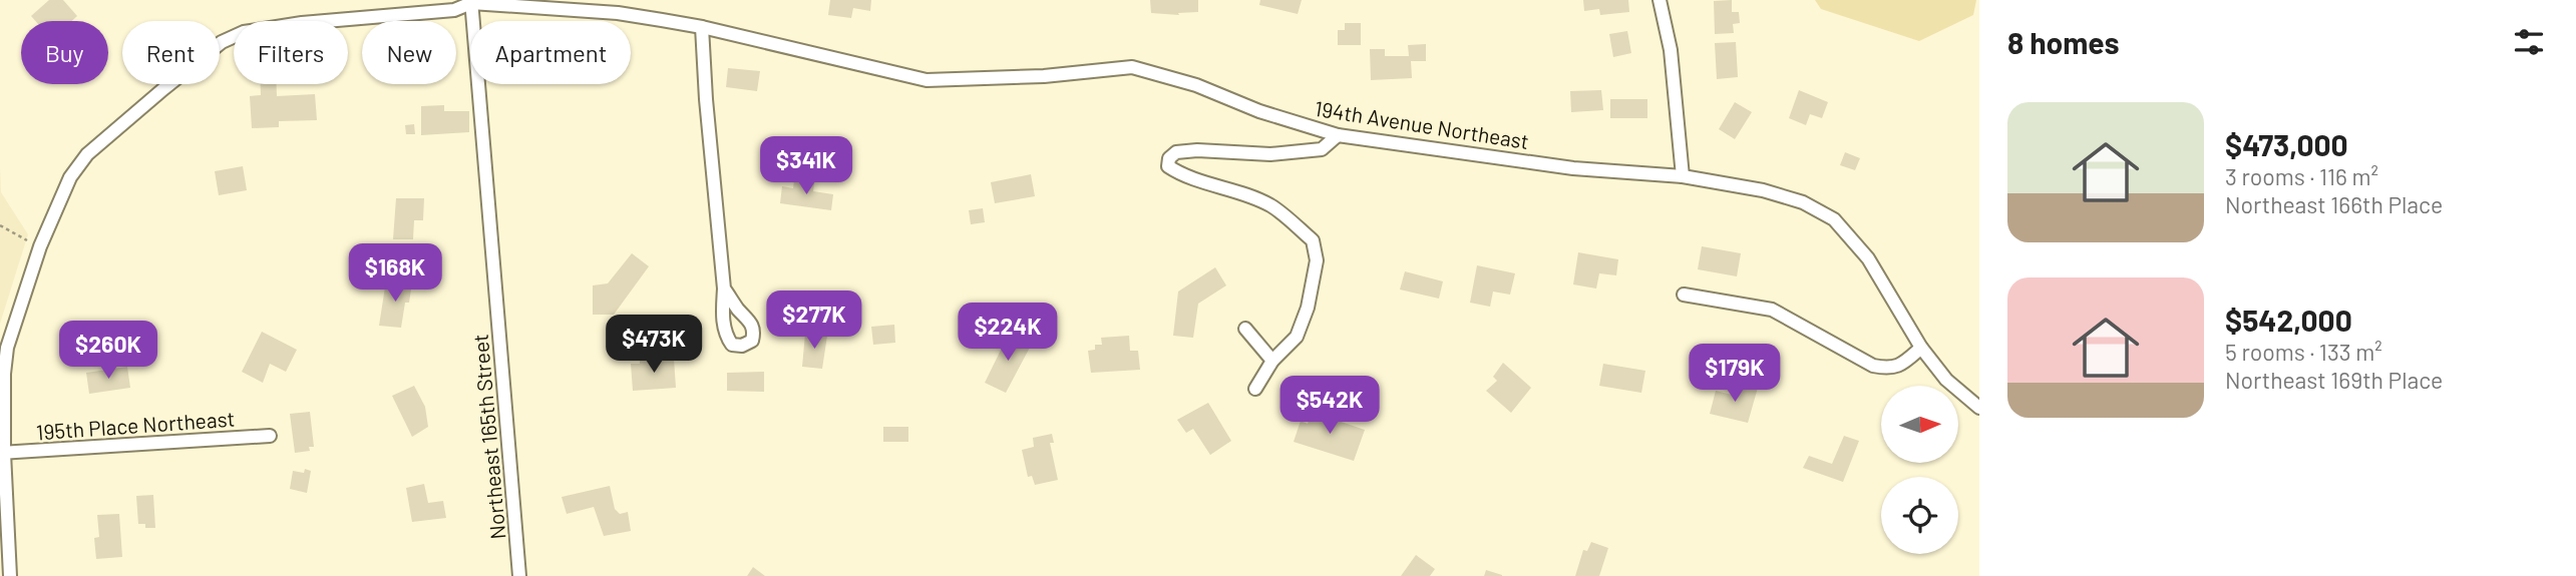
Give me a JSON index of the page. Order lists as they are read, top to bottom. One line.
{"streets":{"street":["194th Avenue Northeast","195th Place Northeast","Northeast 165th Street"]},"crossings":[["194th Avenue Northeast","195th Place Northeast"],["194th Avenue Northeast","Northeast 165th Street"]],"north":"right","page":{"heading":"8 homes","chip":["Buy","Rent","Filters","New","Apartment"],"list":[{"name":"$473,000","note":"3 rooms · 116 m² · Northeast 166th Place"},{"name":"$542,000","note":"5 rooms · 133 m² · Northeast 169th Place"}],"price":["$341K","$168K","$277K","$224K","$473K","$260K","$179K","$542K"]}}
